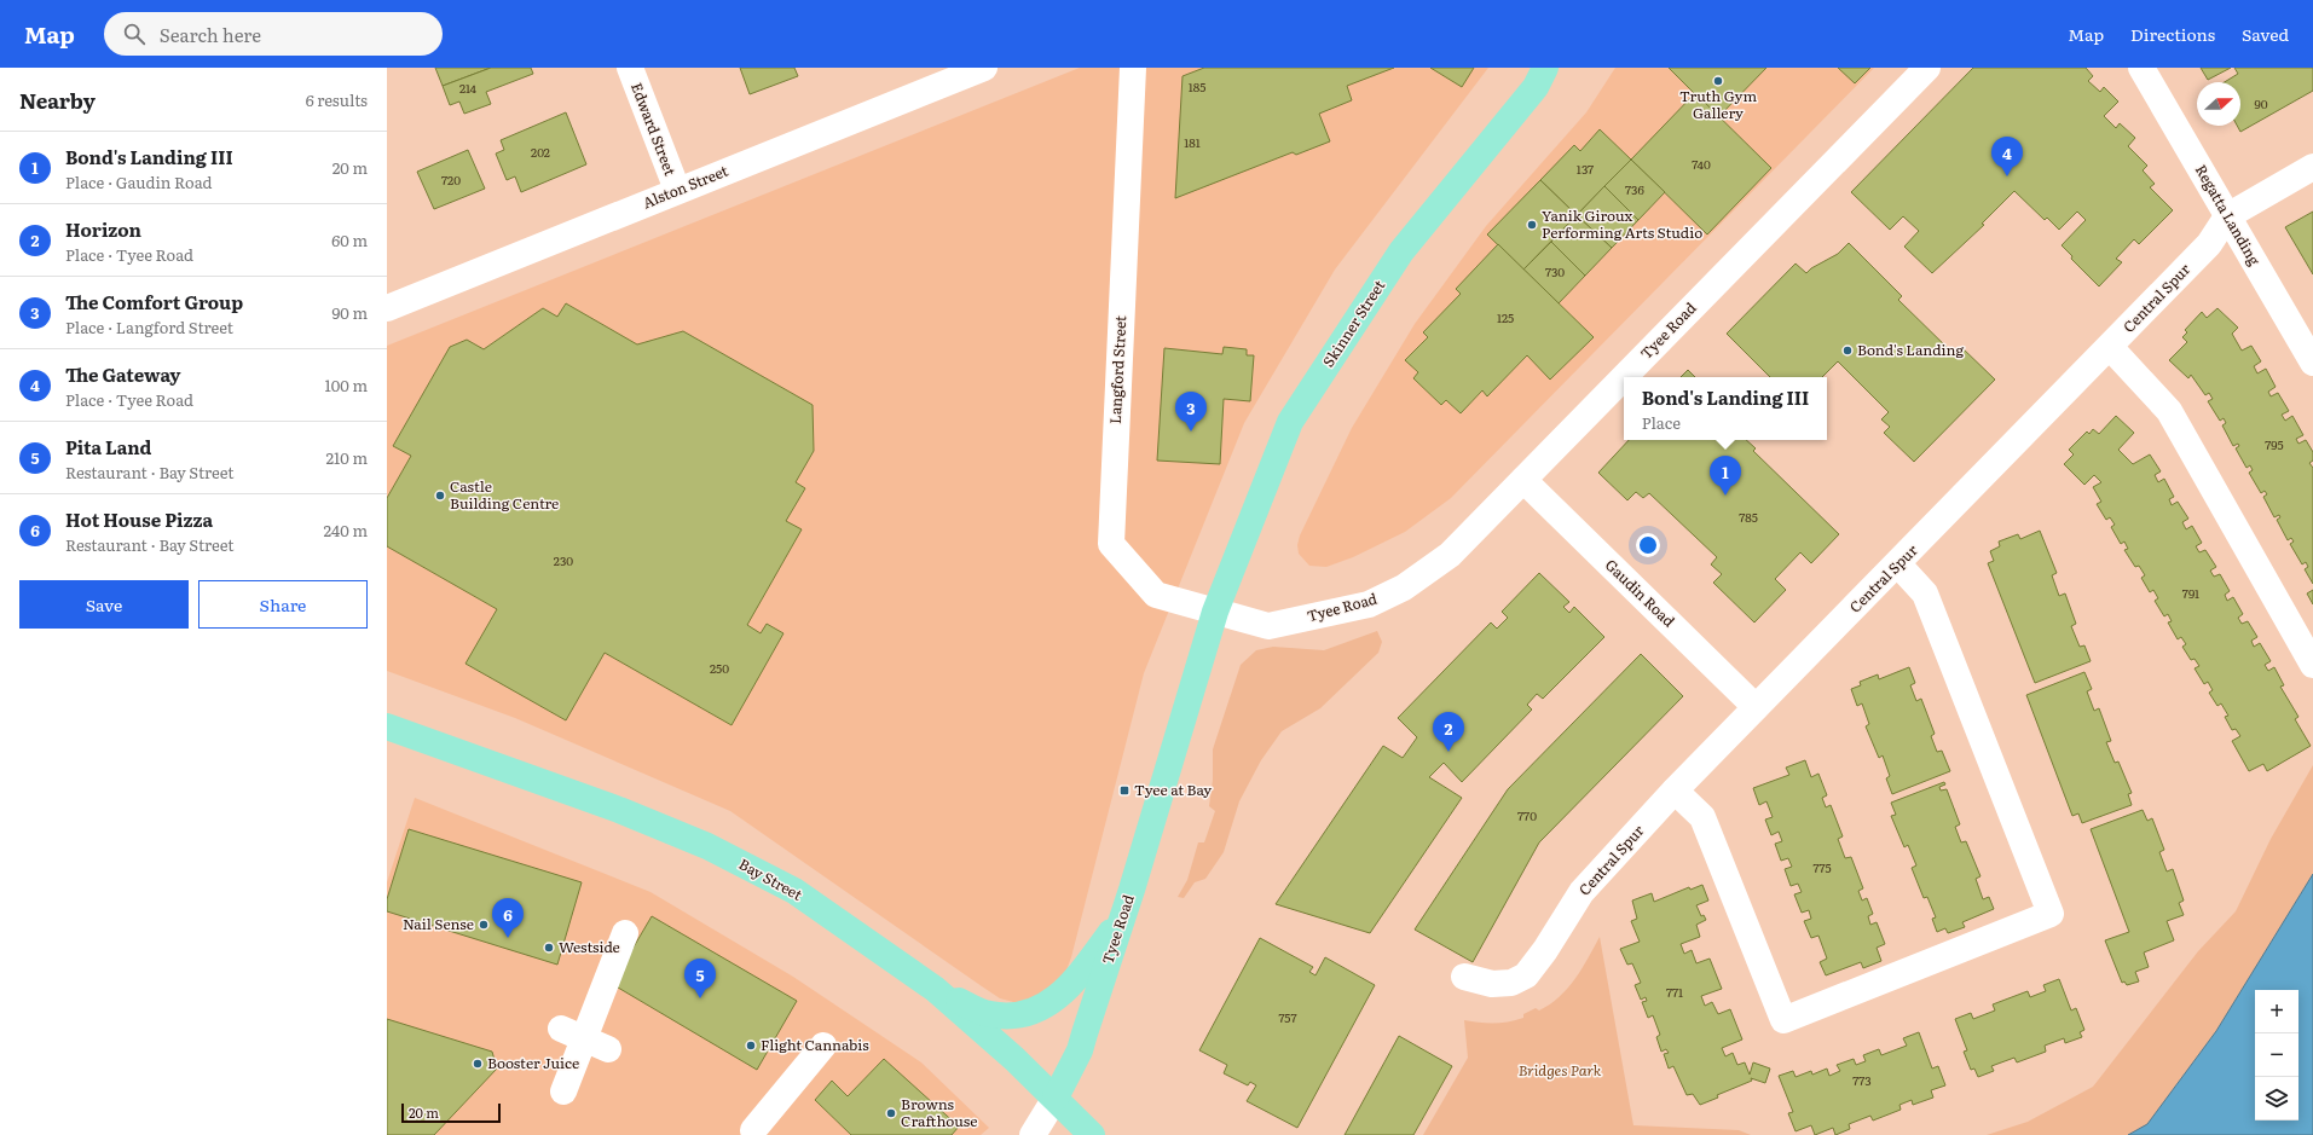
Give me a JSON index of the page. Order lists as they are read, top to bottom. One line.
{"streets":{"main road":["Skinner Street","Tyee Road","Bay Street"],"street":["Edward Street","Alston Street","Regatta Landing","Central Spur","Langford Street","Gaudin Road"]},"crossings":[["Edward Street","Alston Street"],["Regatta Landing","Central Spur"],["Central Spur","Gaudin Road"],["Skinner Street","Tyee Road"],["Skinner Street","Langford Street"],["Tyee Road","Langford Street"],["Tyee Road","Gaudin Road"],["Tyee Road","Bay Street"]],"parks":["Bridges Park"],"places":{"other":["Truth Gym Gallery","Yanik Giroux Performing Arts Studio","Bond's Landing","Castle Building Centre","Nail Sense","Westside","Flight Cannabis","Booster Juice","Browns Crafthouse"],"transit":["Tyee at Bay"]},"house_numbers":["185","214","90","181","202","740","137","720","736","730","125","795","785","230","791","250","770","775","771","757","773"],"scale_bar":"20 m","north":"right","page":{"header":"Map","search":"Search here","nav":["Map","Directions","Saved"],"heading":["Nearby","6 results"],"list":[{"mark":"1","name":"Bond's Landing III","note":"Place · Gaudin Road","value":"20 m"},{"mark":"2","name":"Horizon","note":"Place · Tyee Road","value":"60 m"},{"mark":"3","name":"The Comfort Group","note":"Place · Langford Street","value":"90 m"},{"mark":"4","name":"The Gateway","note":"Place · Tyee Road","value":"100 m"},{"mark":"5","name":"Pita Land","note":"Restaurant · Bay Street","value":"210 m"},{"mark":"6","name":"Hot House Pizza","note":"Restaurant · Bay Street","value":"240 m"}],"pins":["4","3","1","2","6","5"],"popup":["Bond's Landing III","Place"],"buttons":["Save","Share"],"map_buttons":["+","−"],"scale":"20 m"}}
